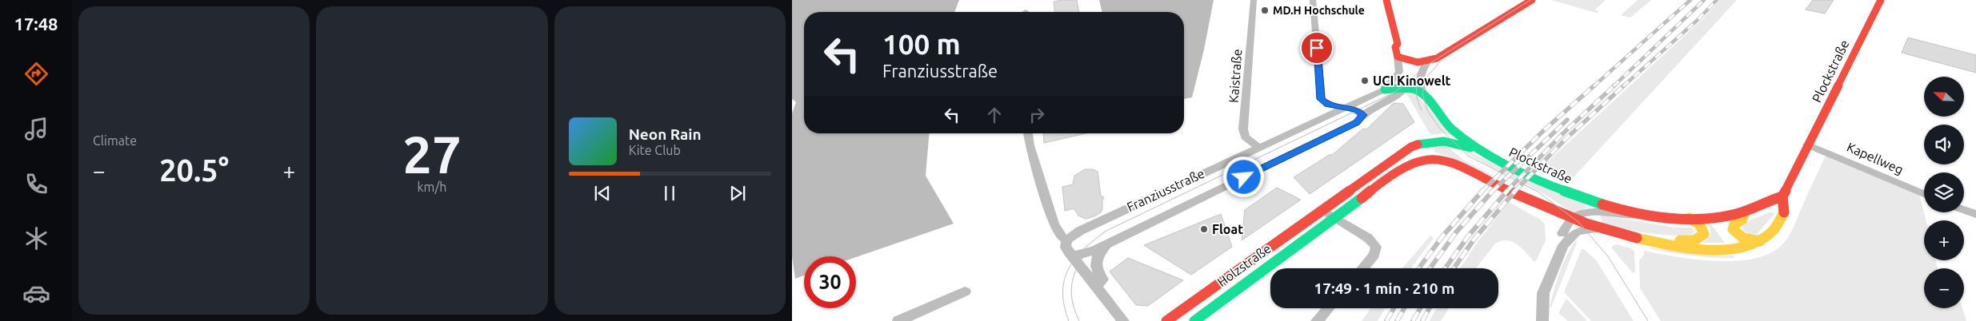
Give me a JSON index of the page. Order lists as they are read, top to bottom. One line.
{"streets":{"main road":["Plockstraße","Franziusstraße","Holzstraße"],"street":["Kaistraße","Kapellweg"]},"crossings":[["Plockstraße","Kapellweg"],["Plockstraße","Holzstraße"],["Kaistraße","Franziusstraße"]],"places":["MD.H Hochschule","UCI Kinowelt","Float"],"north":"top left","page":{"tabs":"17:48","tile":["Climate",["27","km/h"]],"turn":["100 m","Franziusstraße"],"map_buttons":["+","−"],"song":["Neon Rain","Kite Club"],"heat":["−","20.5°","+"],"limit":"30","trip":"17:49 · 1 min · 210 m"}}
